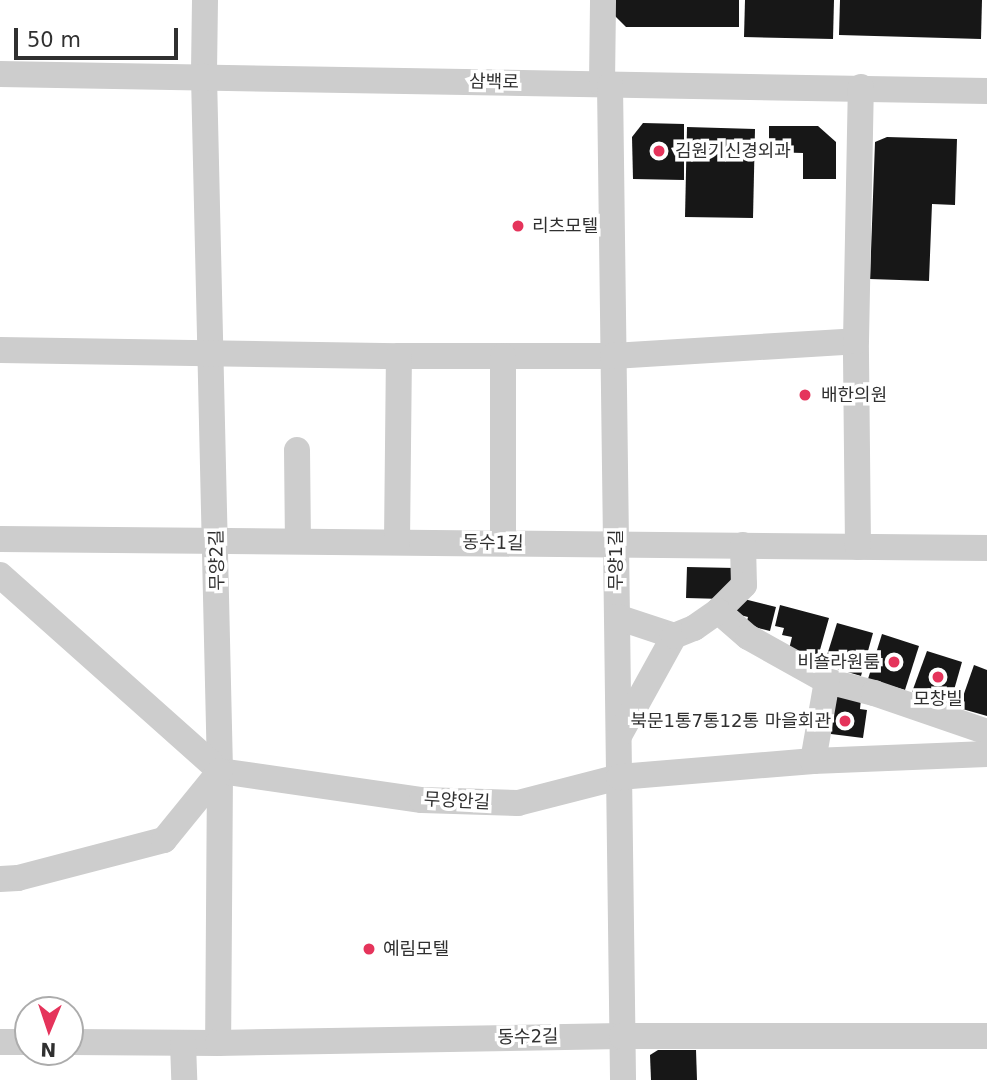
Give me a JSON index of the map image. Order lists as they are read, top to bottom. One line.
{"streets":{"street":["삼백로","동수1길","무양2길","무양1길","무양안길","동수2길"]},"crossings":[["삼백로","무양2길"],["삼백로","무양1길"],["동수1길","무양2길"],["동수1길","무양1길"],["무양2길","무양안길"],["무양2길","동수2길"],["무양1길","무양안길"],["무양1길","동수2길"]],"places":["김원기신경외과","리츠모텔","배한의원","비숄라원룸","모창빌","북문1통7통12통 마을회관","예림모텔"],"scale_bar":"50 m","north":"bottom"}
